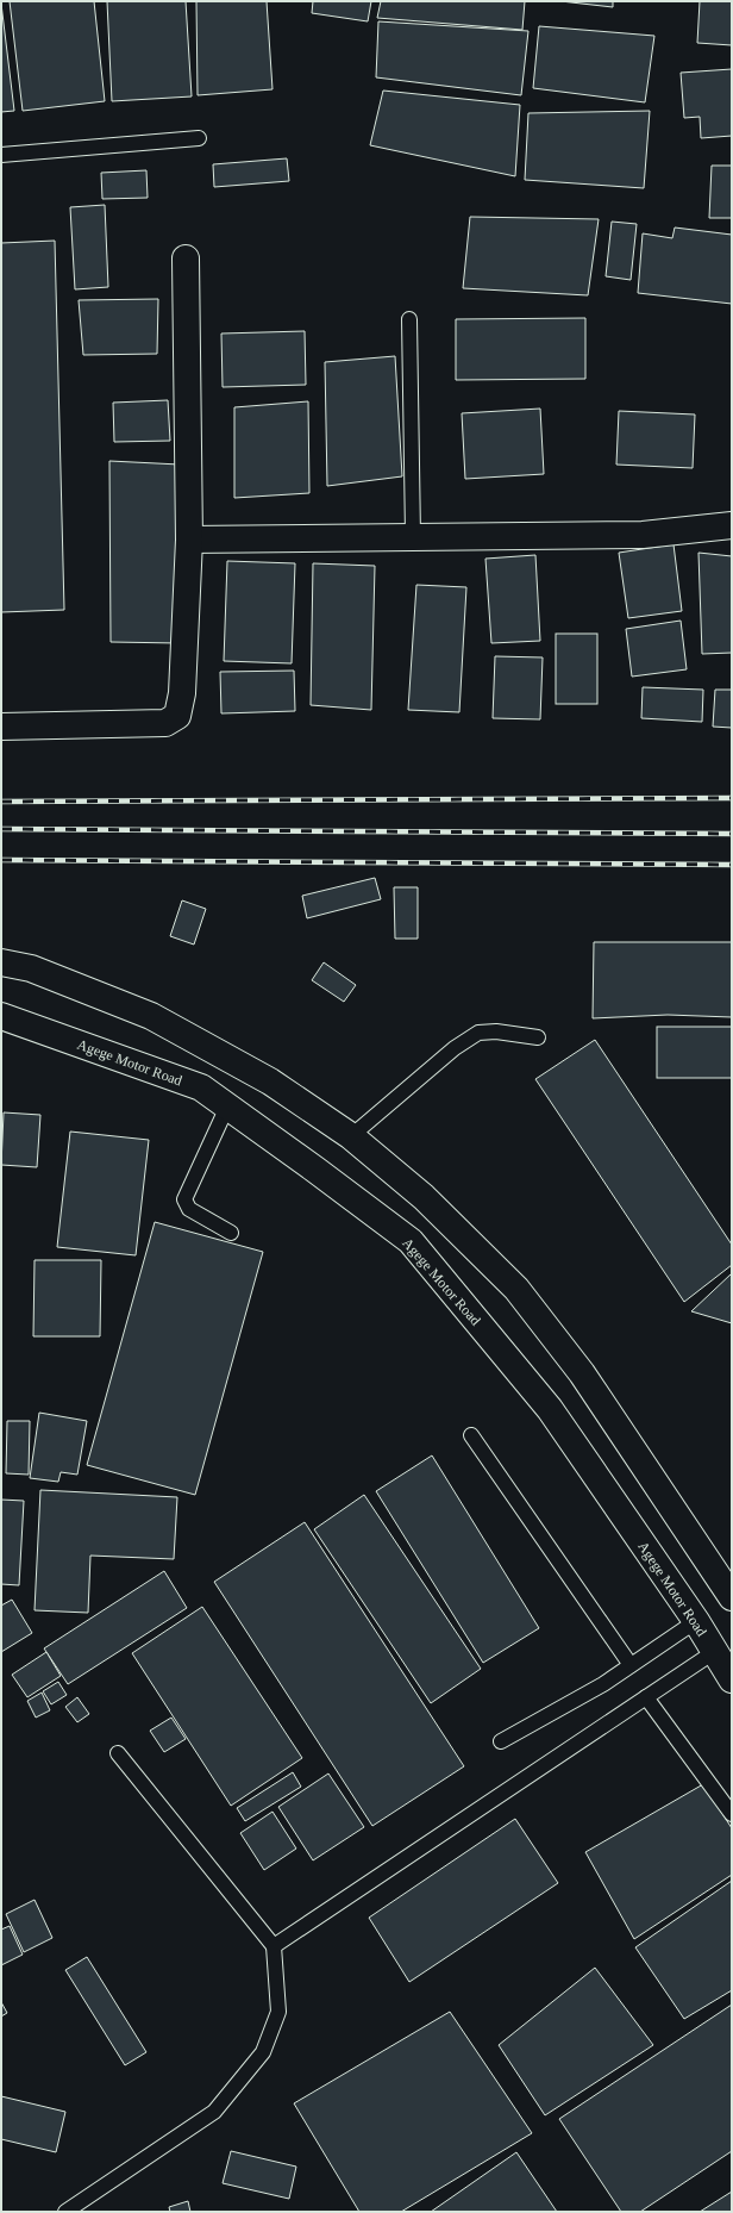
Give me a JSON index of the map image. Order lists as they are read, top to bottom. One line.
{"streets":{"main road":["Agege Motor Road"]}}
